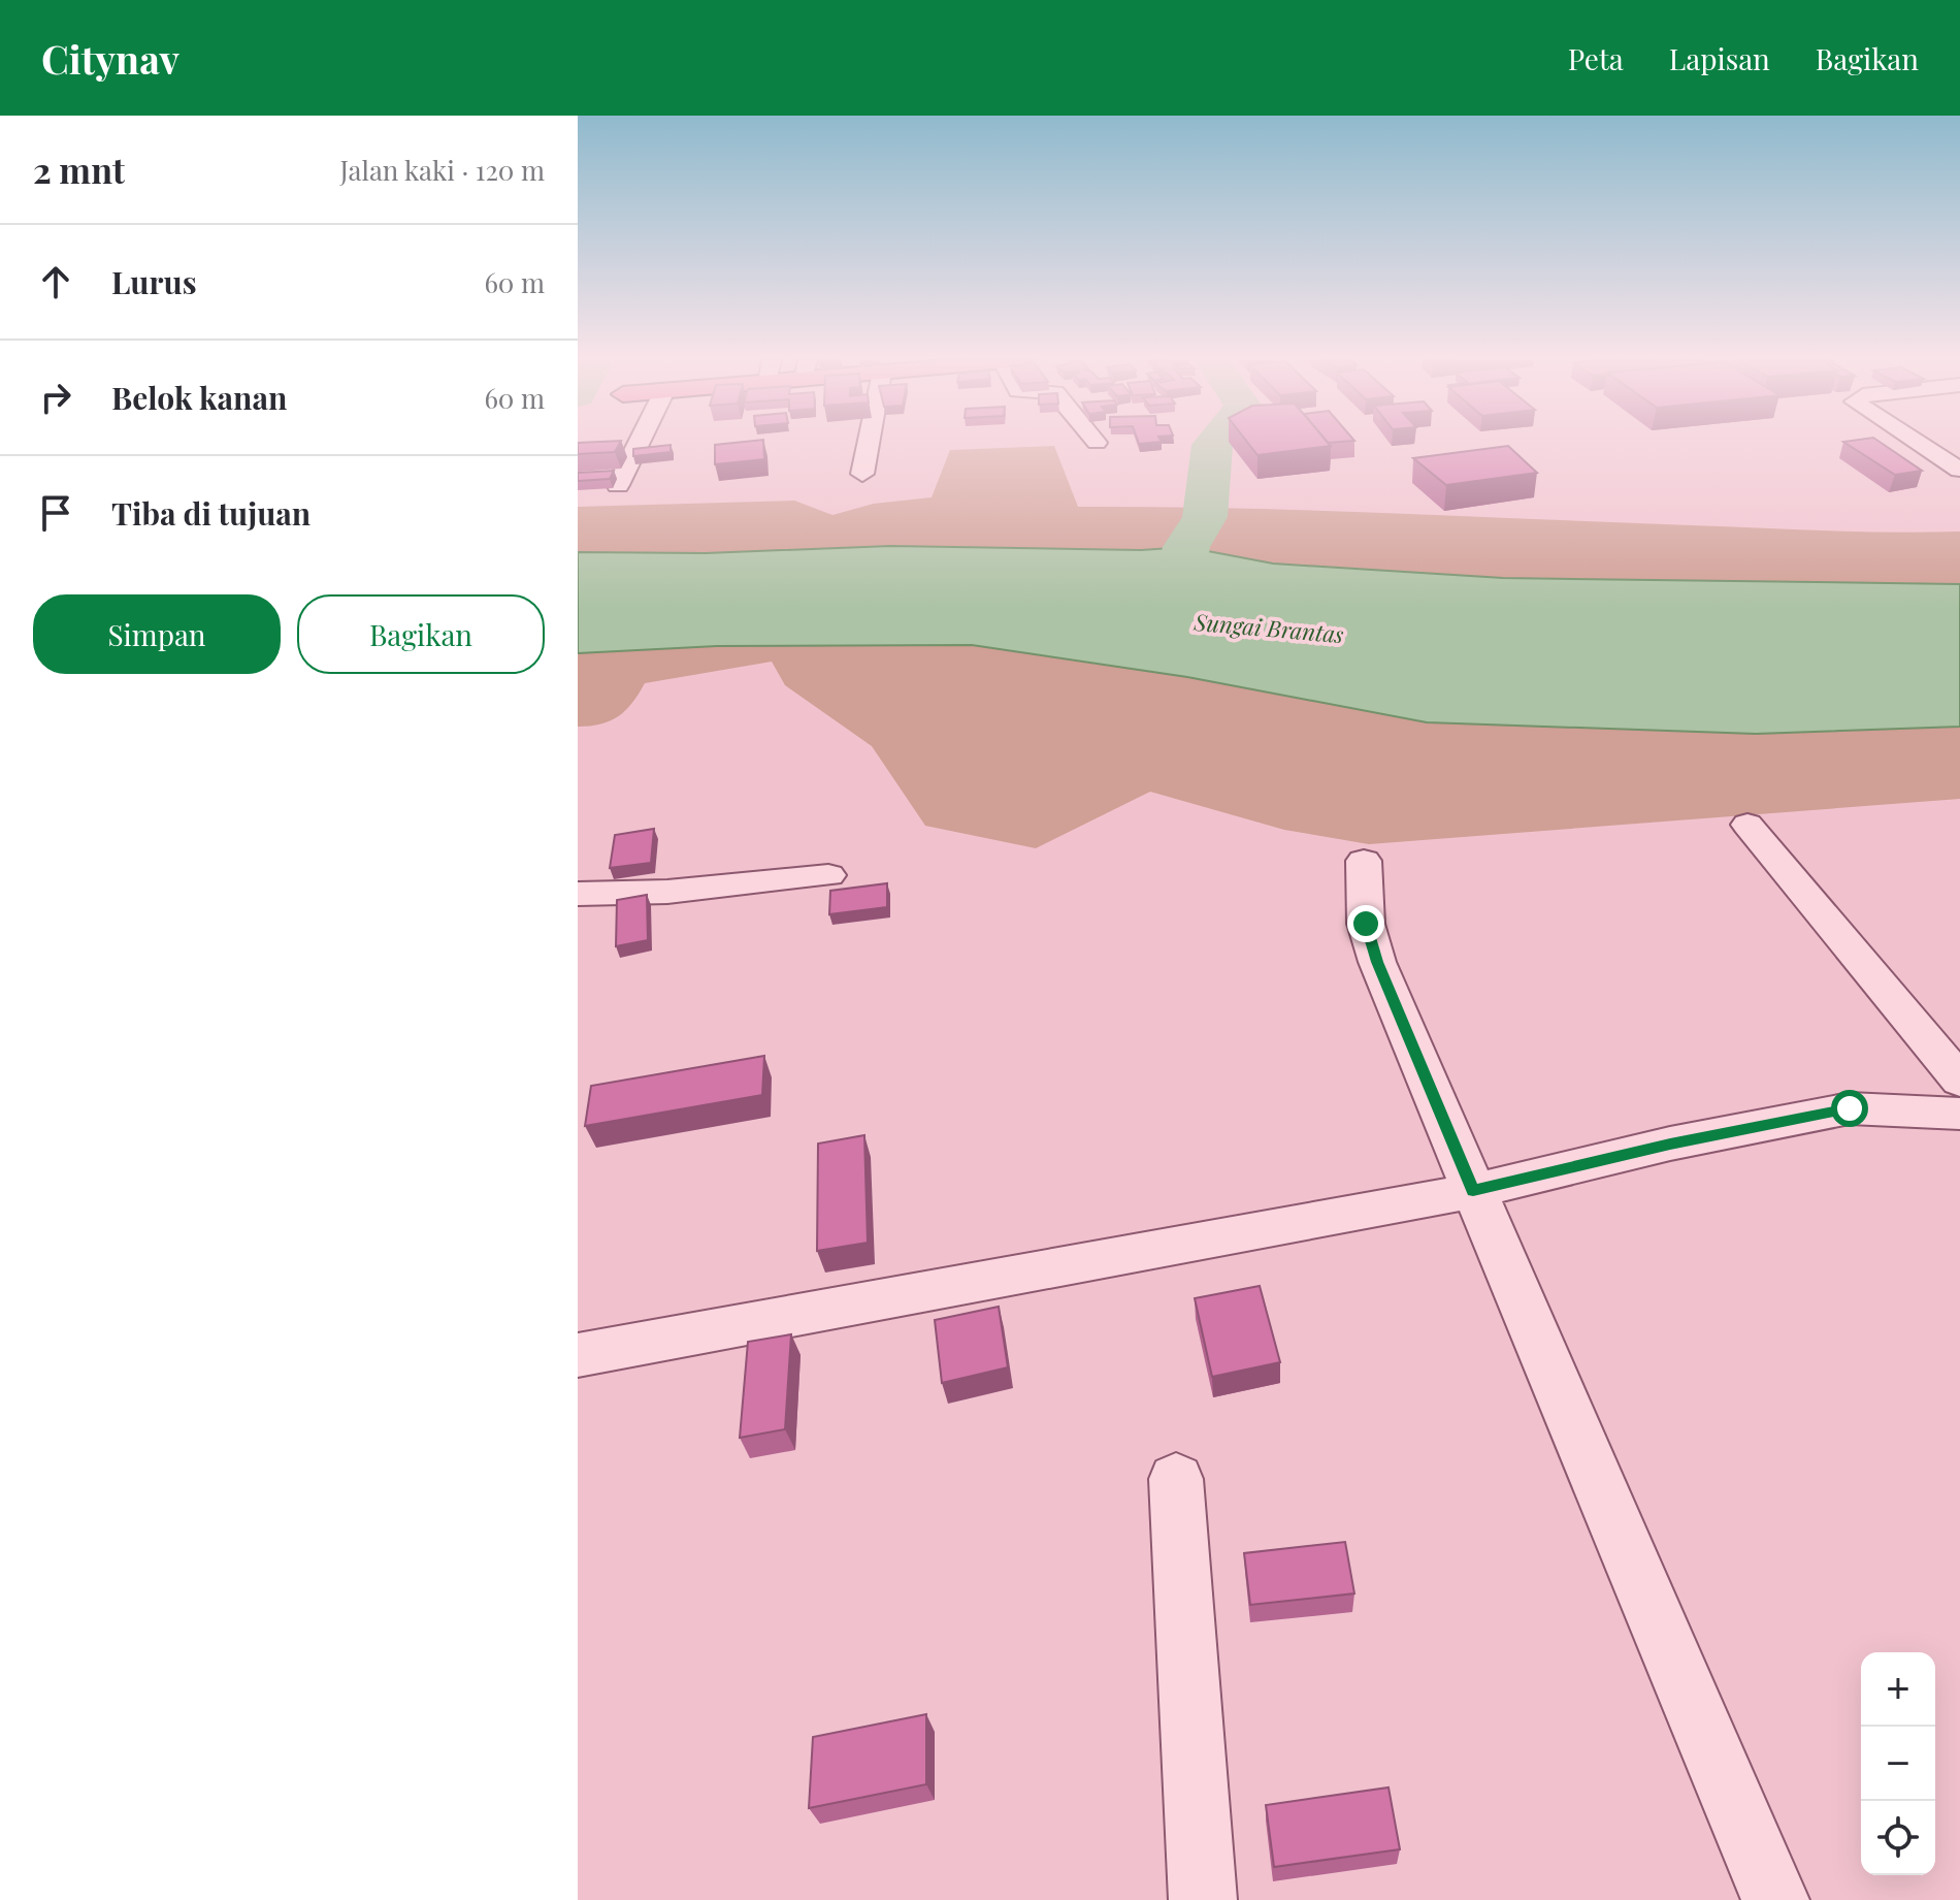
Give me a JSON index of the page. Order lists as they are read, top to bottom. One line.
{"water":["Sungai Brantas"],"page":{"header":"Citynav","nav":["Peta","Lapisan","Bagikan"],"heading":["2 mnt","Jalan kaki · 120 m"],"list":[["Lurus","60 m"],["Belok kanan","60 m"],"Tiba di tujuan"],"buttons":["Simpan","Bagikan"],"map_buttons":["+","−"]}}
